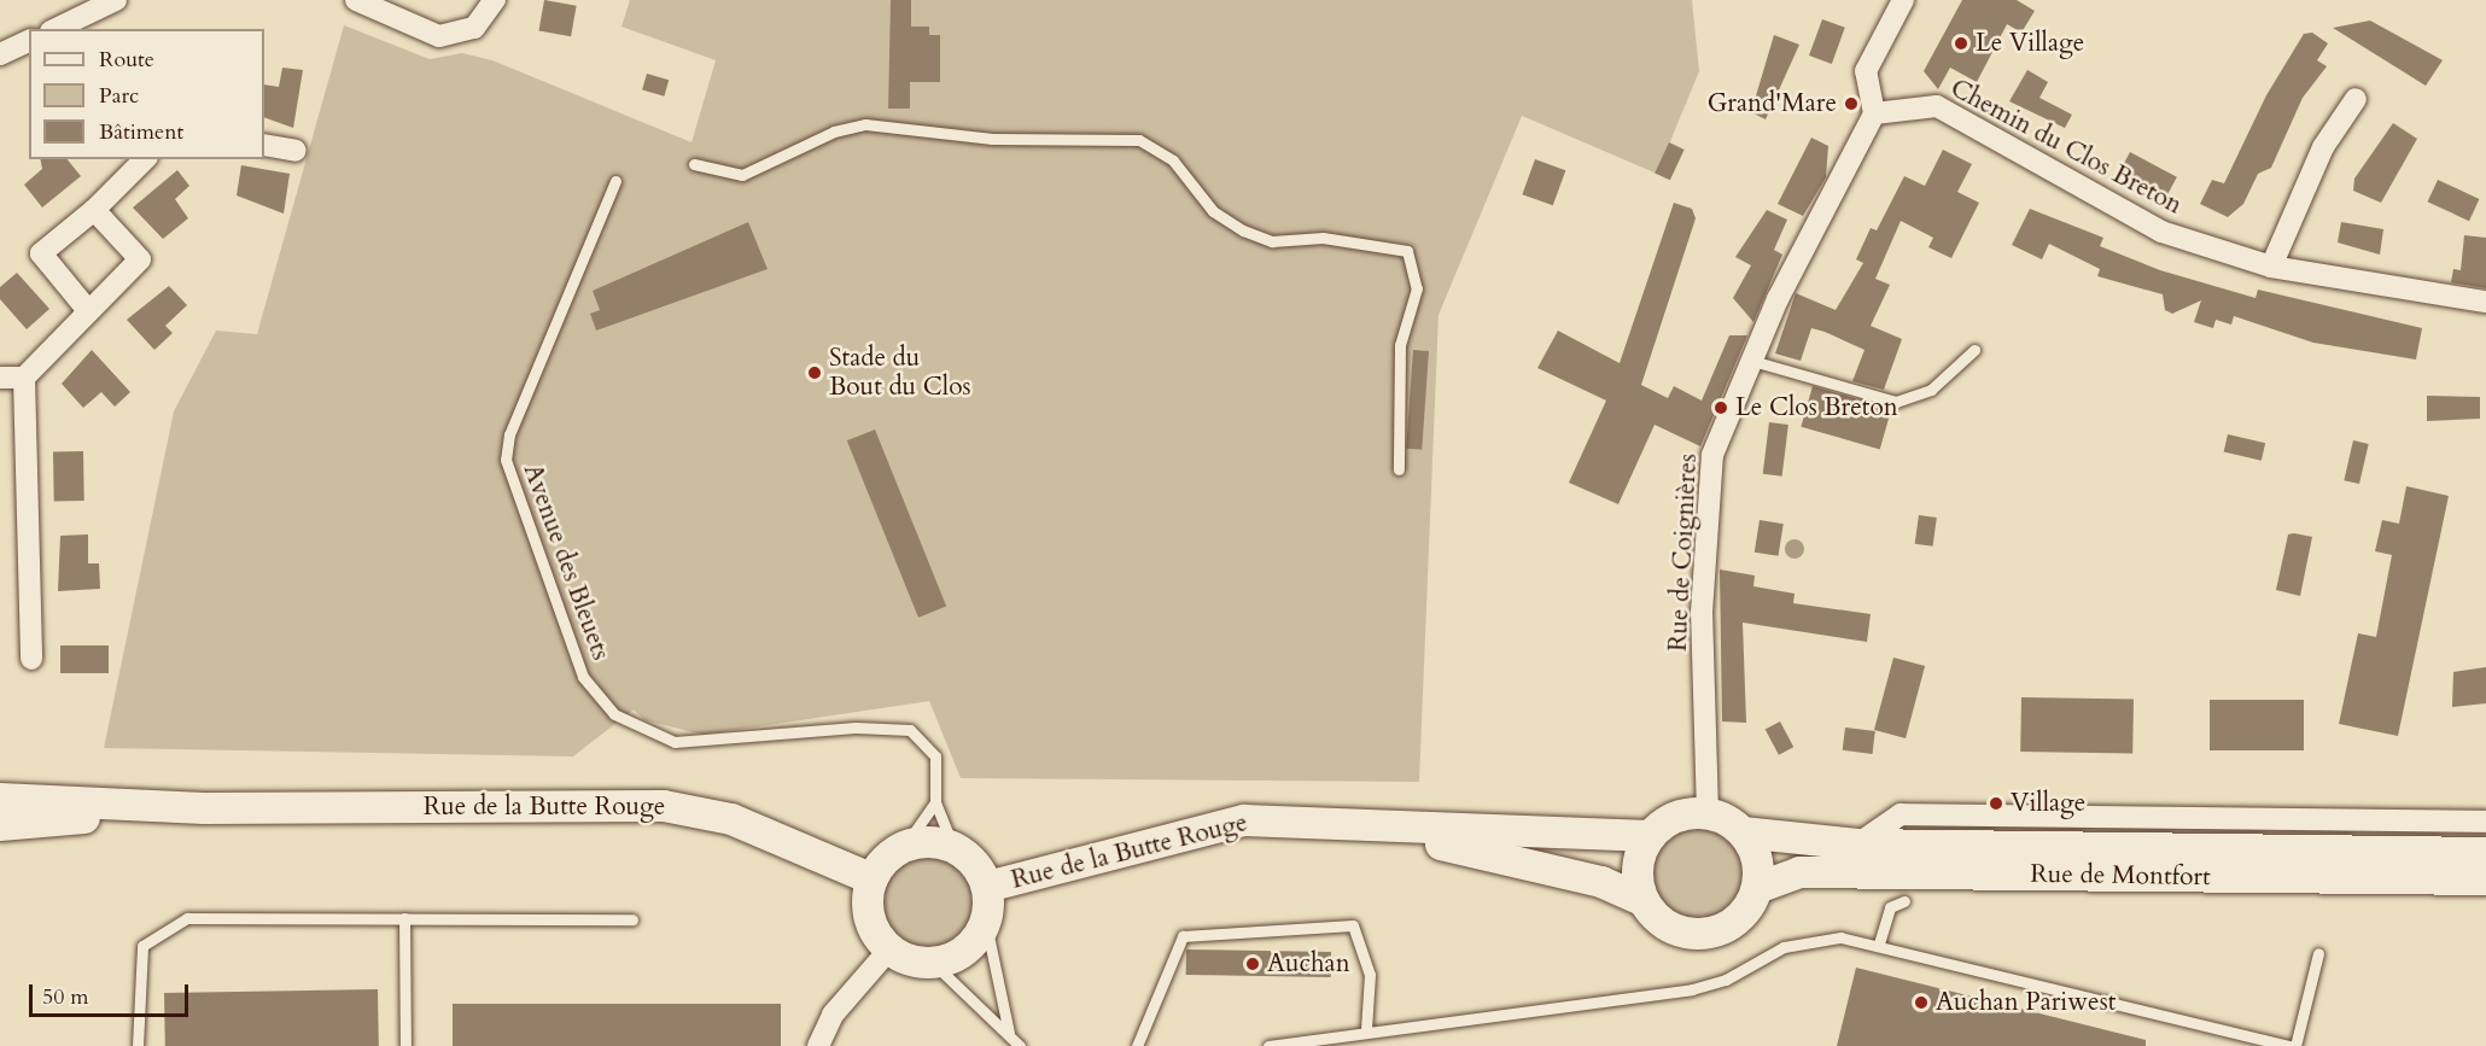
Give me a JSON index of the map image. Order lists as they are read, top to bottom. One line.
{"streets":{"street":["Chemin du Clos Breton","Rue de Coignières","Rue de la Butte Rouge","Rue de Montfort"],"lane":["Avenue des Bleuets"]},"crossings":[["Chemin du Clos Breton","Rue de Coignières"],["Rue de Coignières","Rue de la Butte Rouge"],["Rue de Coignières","Rue de Montfort"],["Avenue des Bleuets","Rue de la Butte Rouge"],["Rue de la Butte Rouge","Rue de Montfort"]],"places":["Le Village","Grand'Mare","Stade du Bout du Clos","Le Clos Breton","Village","Auchan","Auchan Pariwest"],"legend":["Route","Parc","Bâtiment"],"scale_bar":"50 m"}
